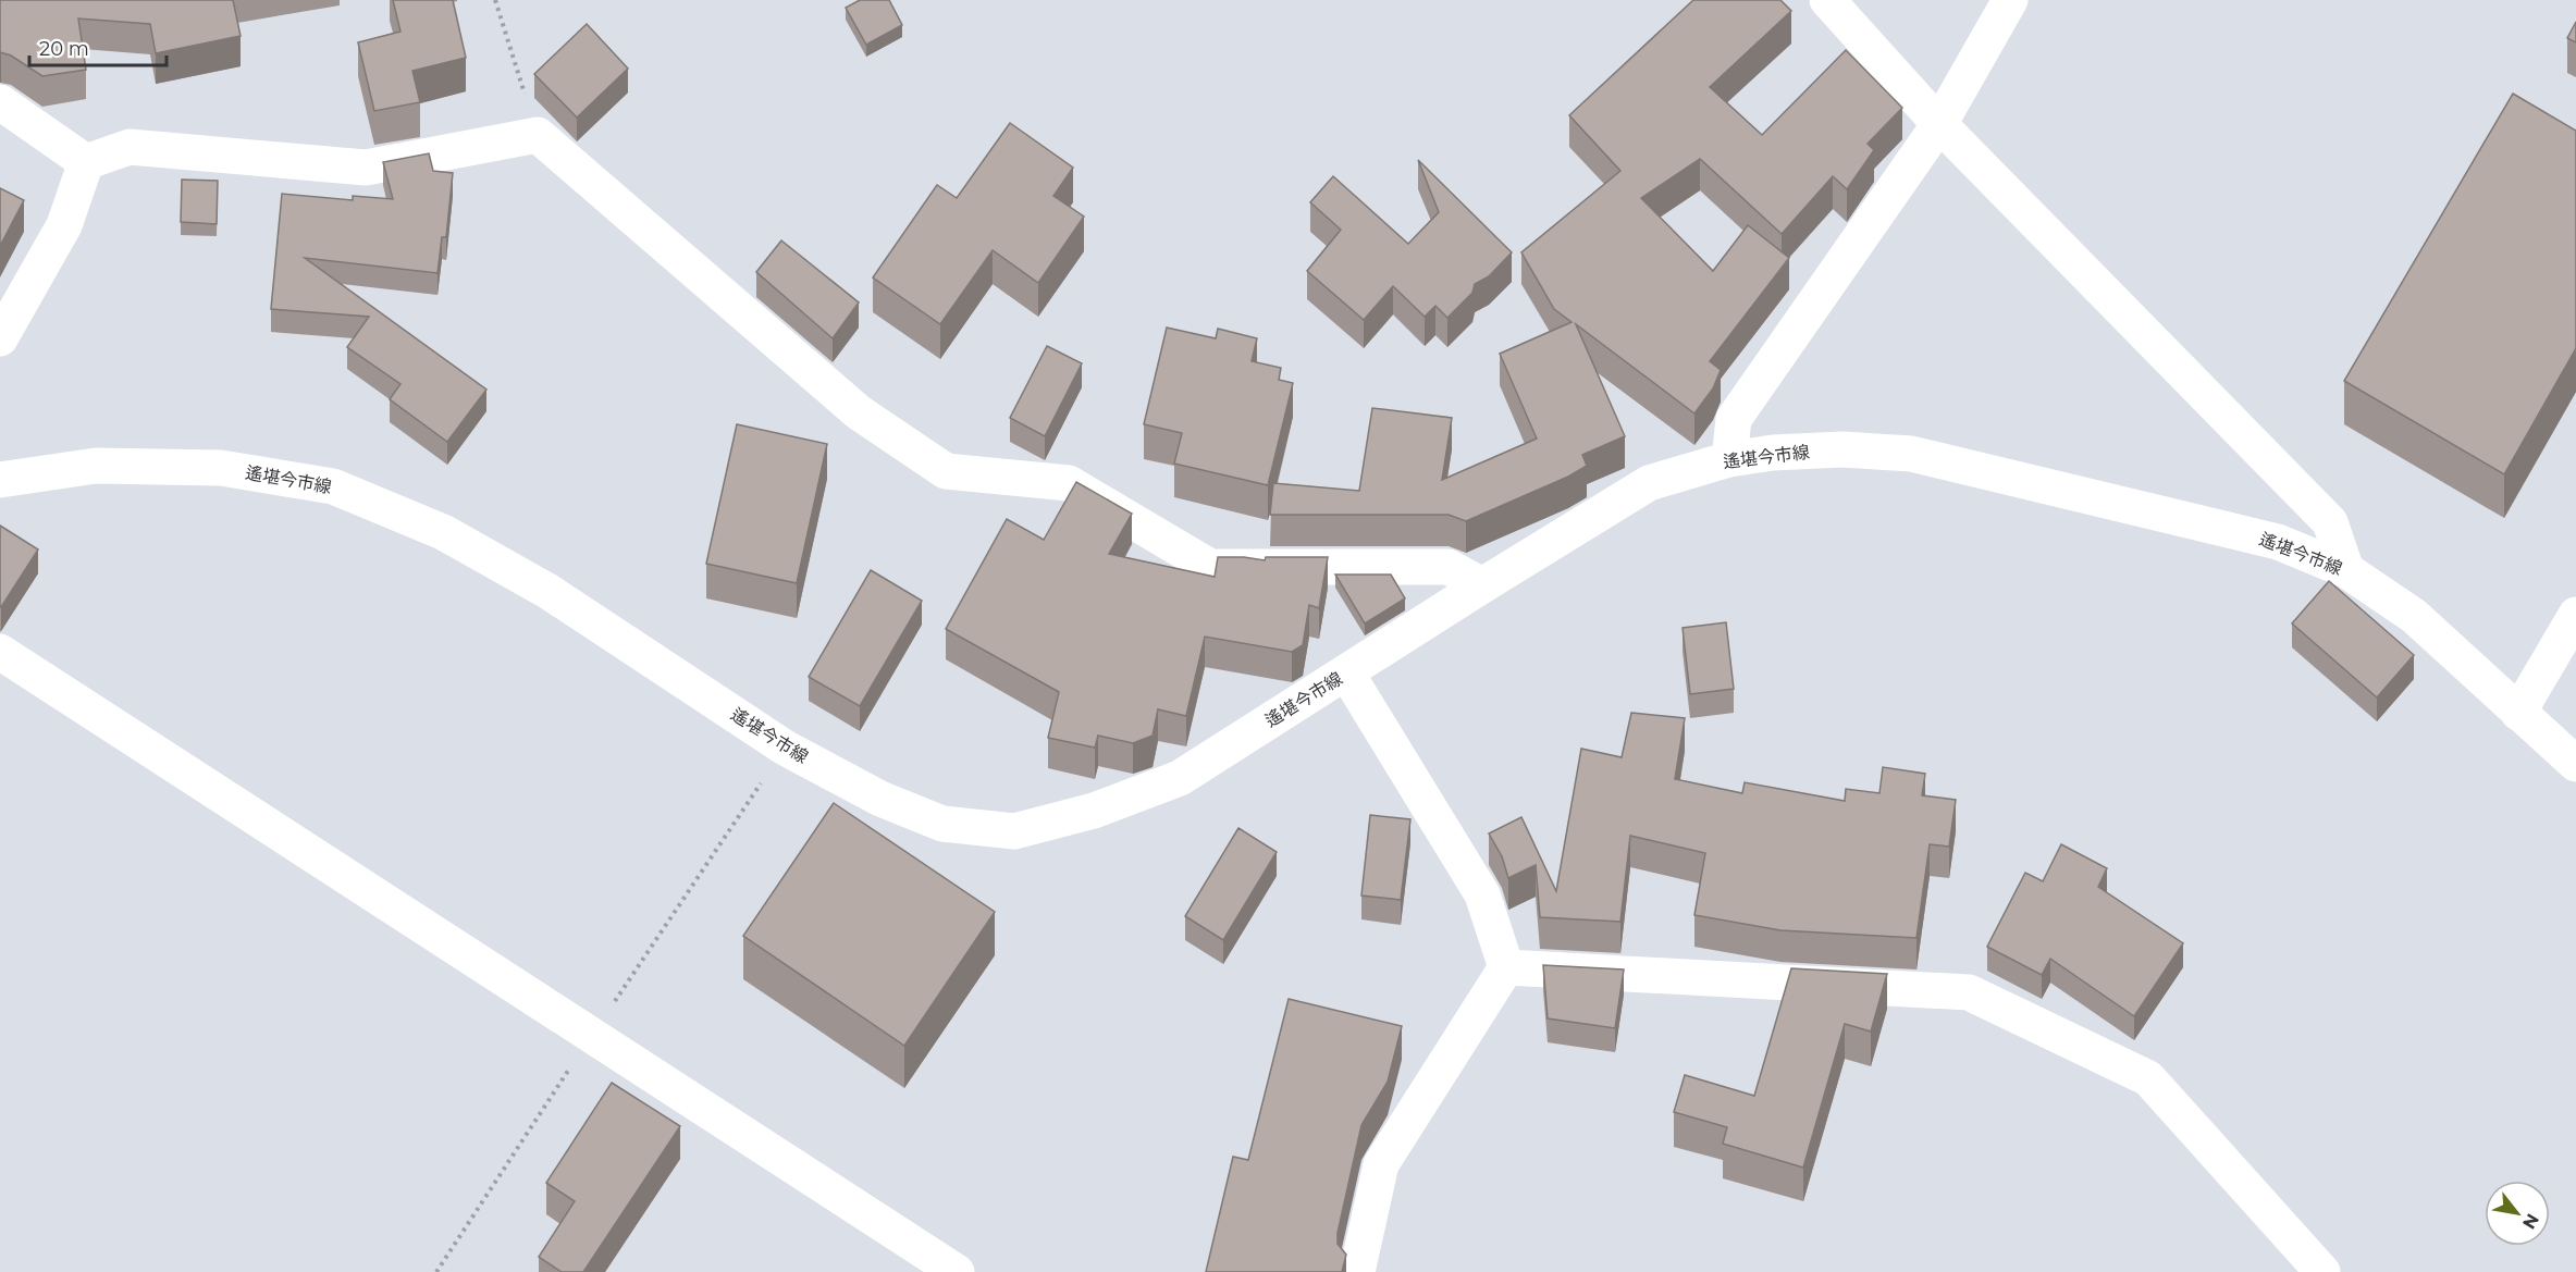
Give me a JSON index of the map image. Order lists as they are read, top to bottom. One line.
{"streets":{"street":["遙堪今市線"]},"scale_bar":"20 m","north":"bottom right"}
